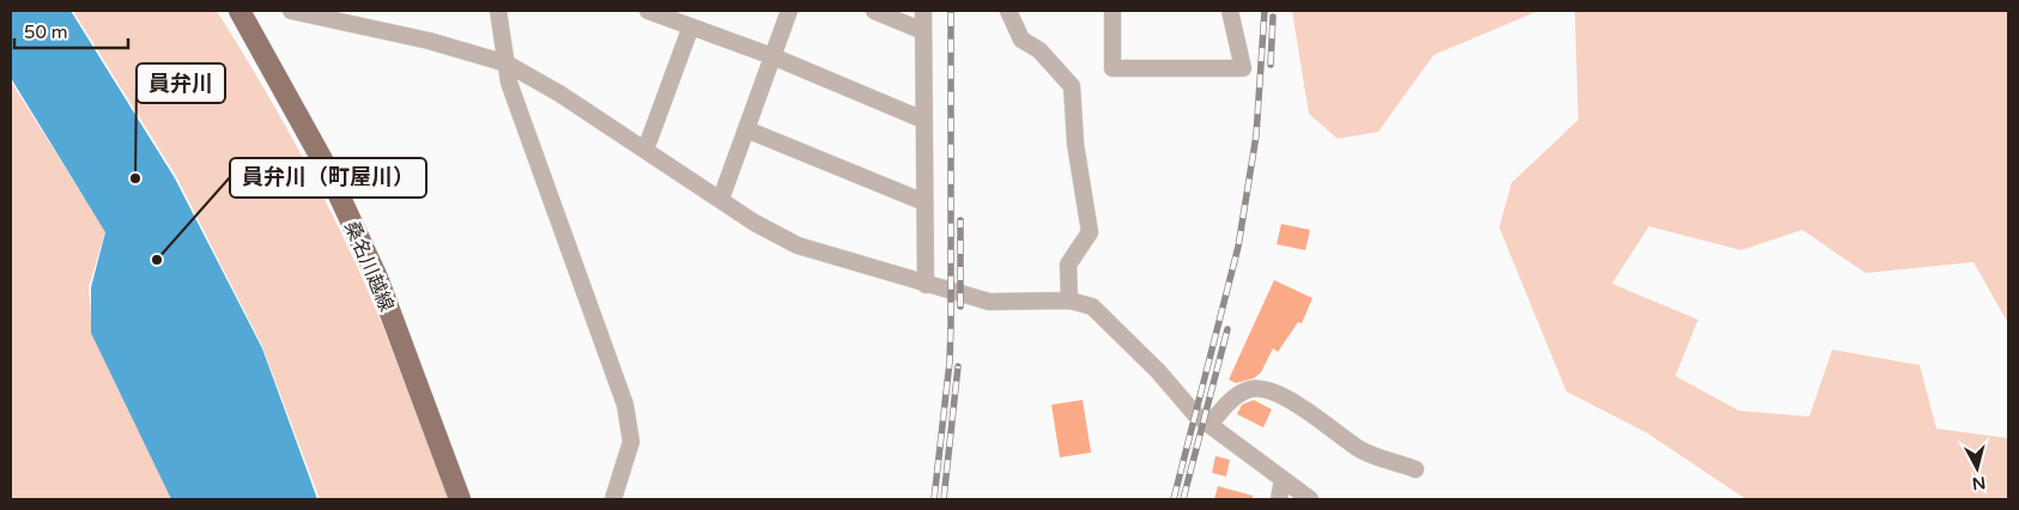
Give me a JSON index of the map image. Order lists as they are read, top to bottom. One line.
{"streets":{"main road":["桑名川越線"]},"places":["員弁川","員弁川（町屋川）"],"scale_bar":"50 m","north":"bottom"}
